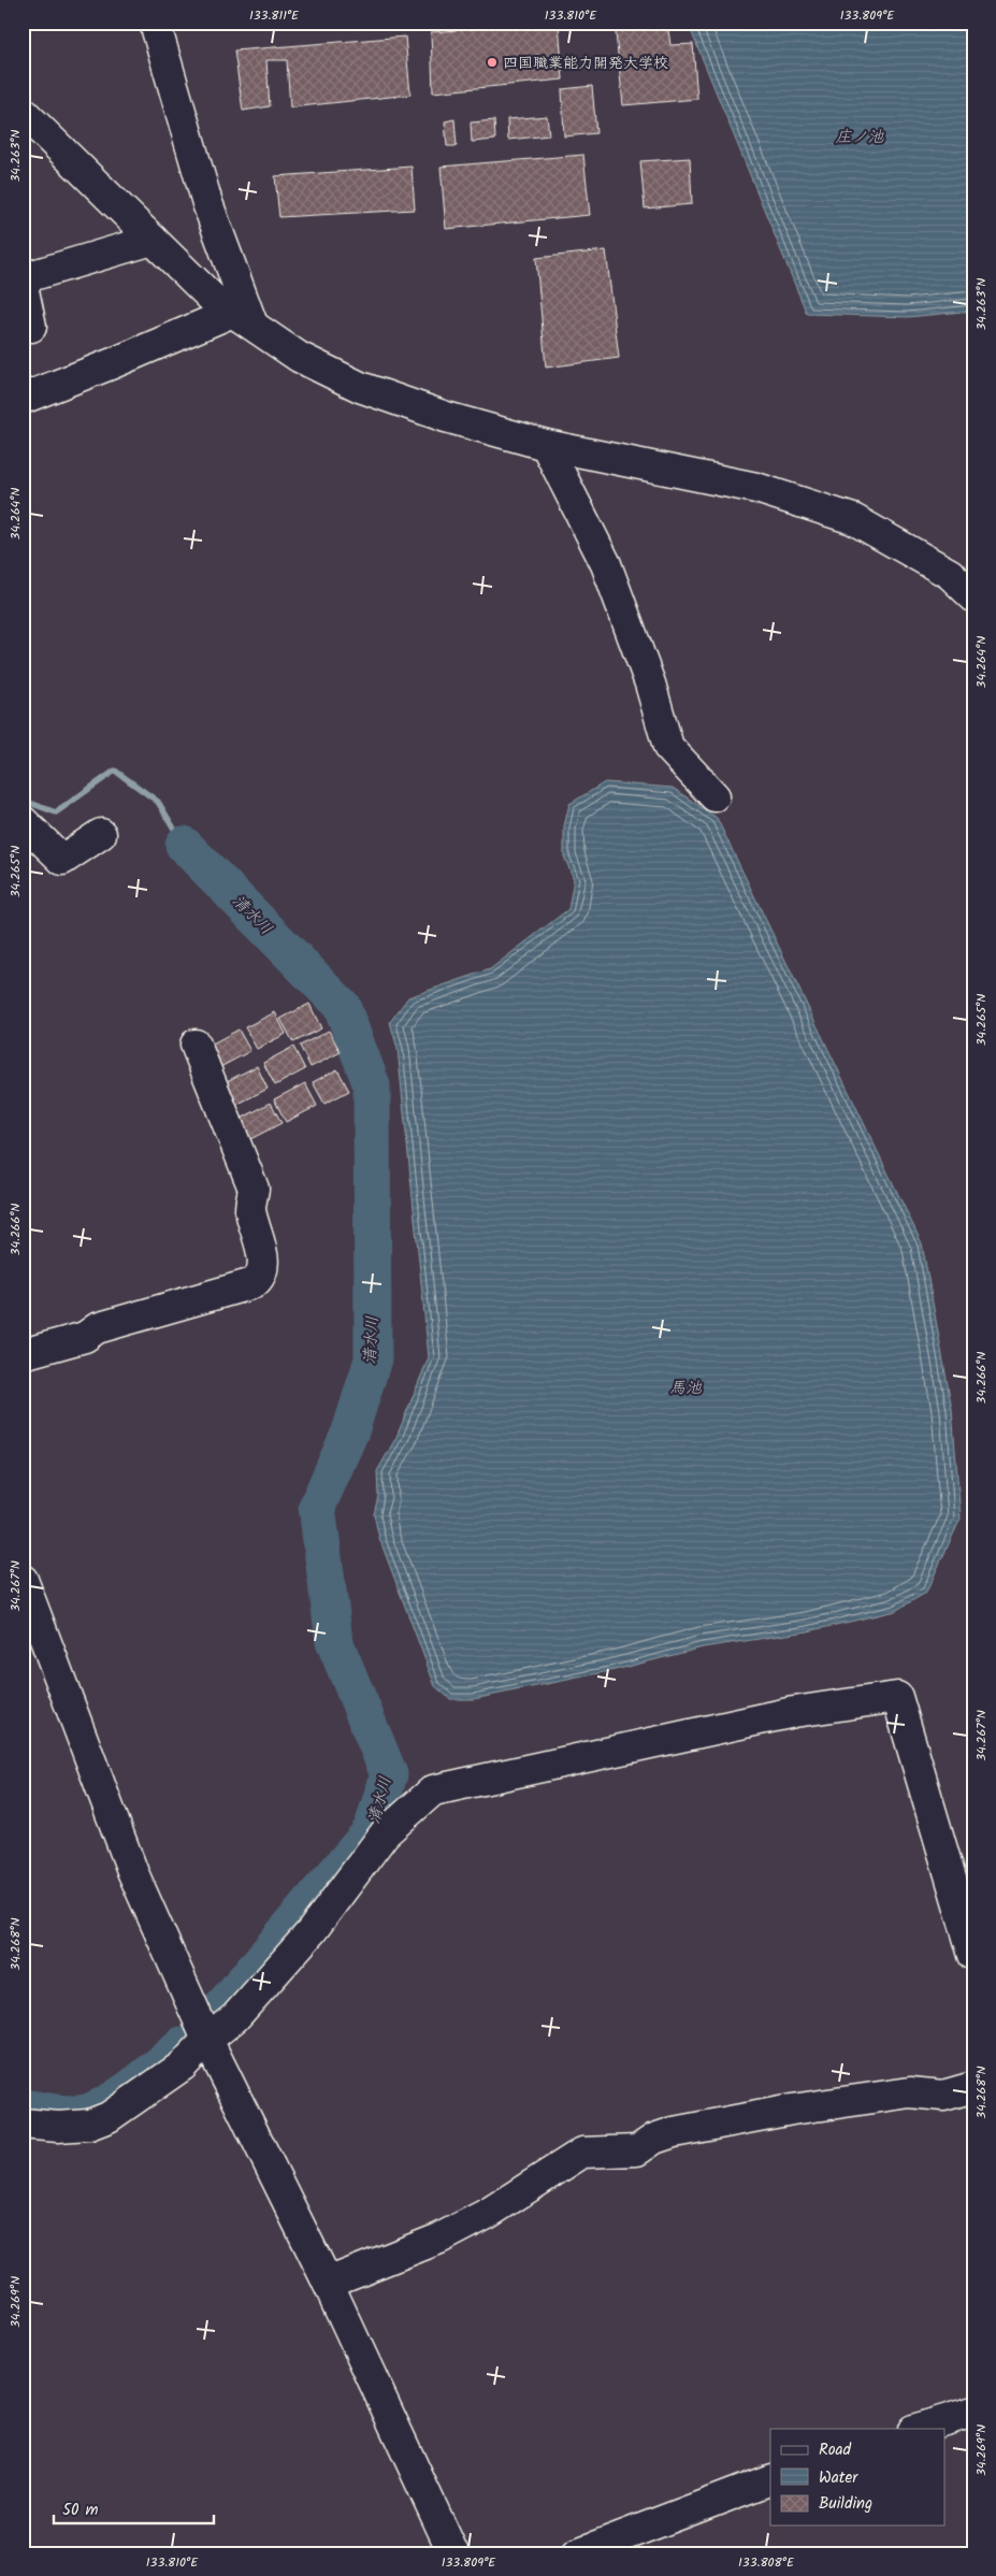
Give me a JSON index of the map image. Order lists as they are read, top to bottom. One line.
{"water":["庄ノ池","清水川","馬池"],"places":["四国職業能力開発大学校"],"legend":["Road","Water","Building"],"scale_bar":"50 m","coordinates":["133.811°E","133.810°E","133.809°E","34.263°N","34.264°N","34.265°N","34.266°N","34.267°N","34.268°N","34.269°N","133.808°E"]}
